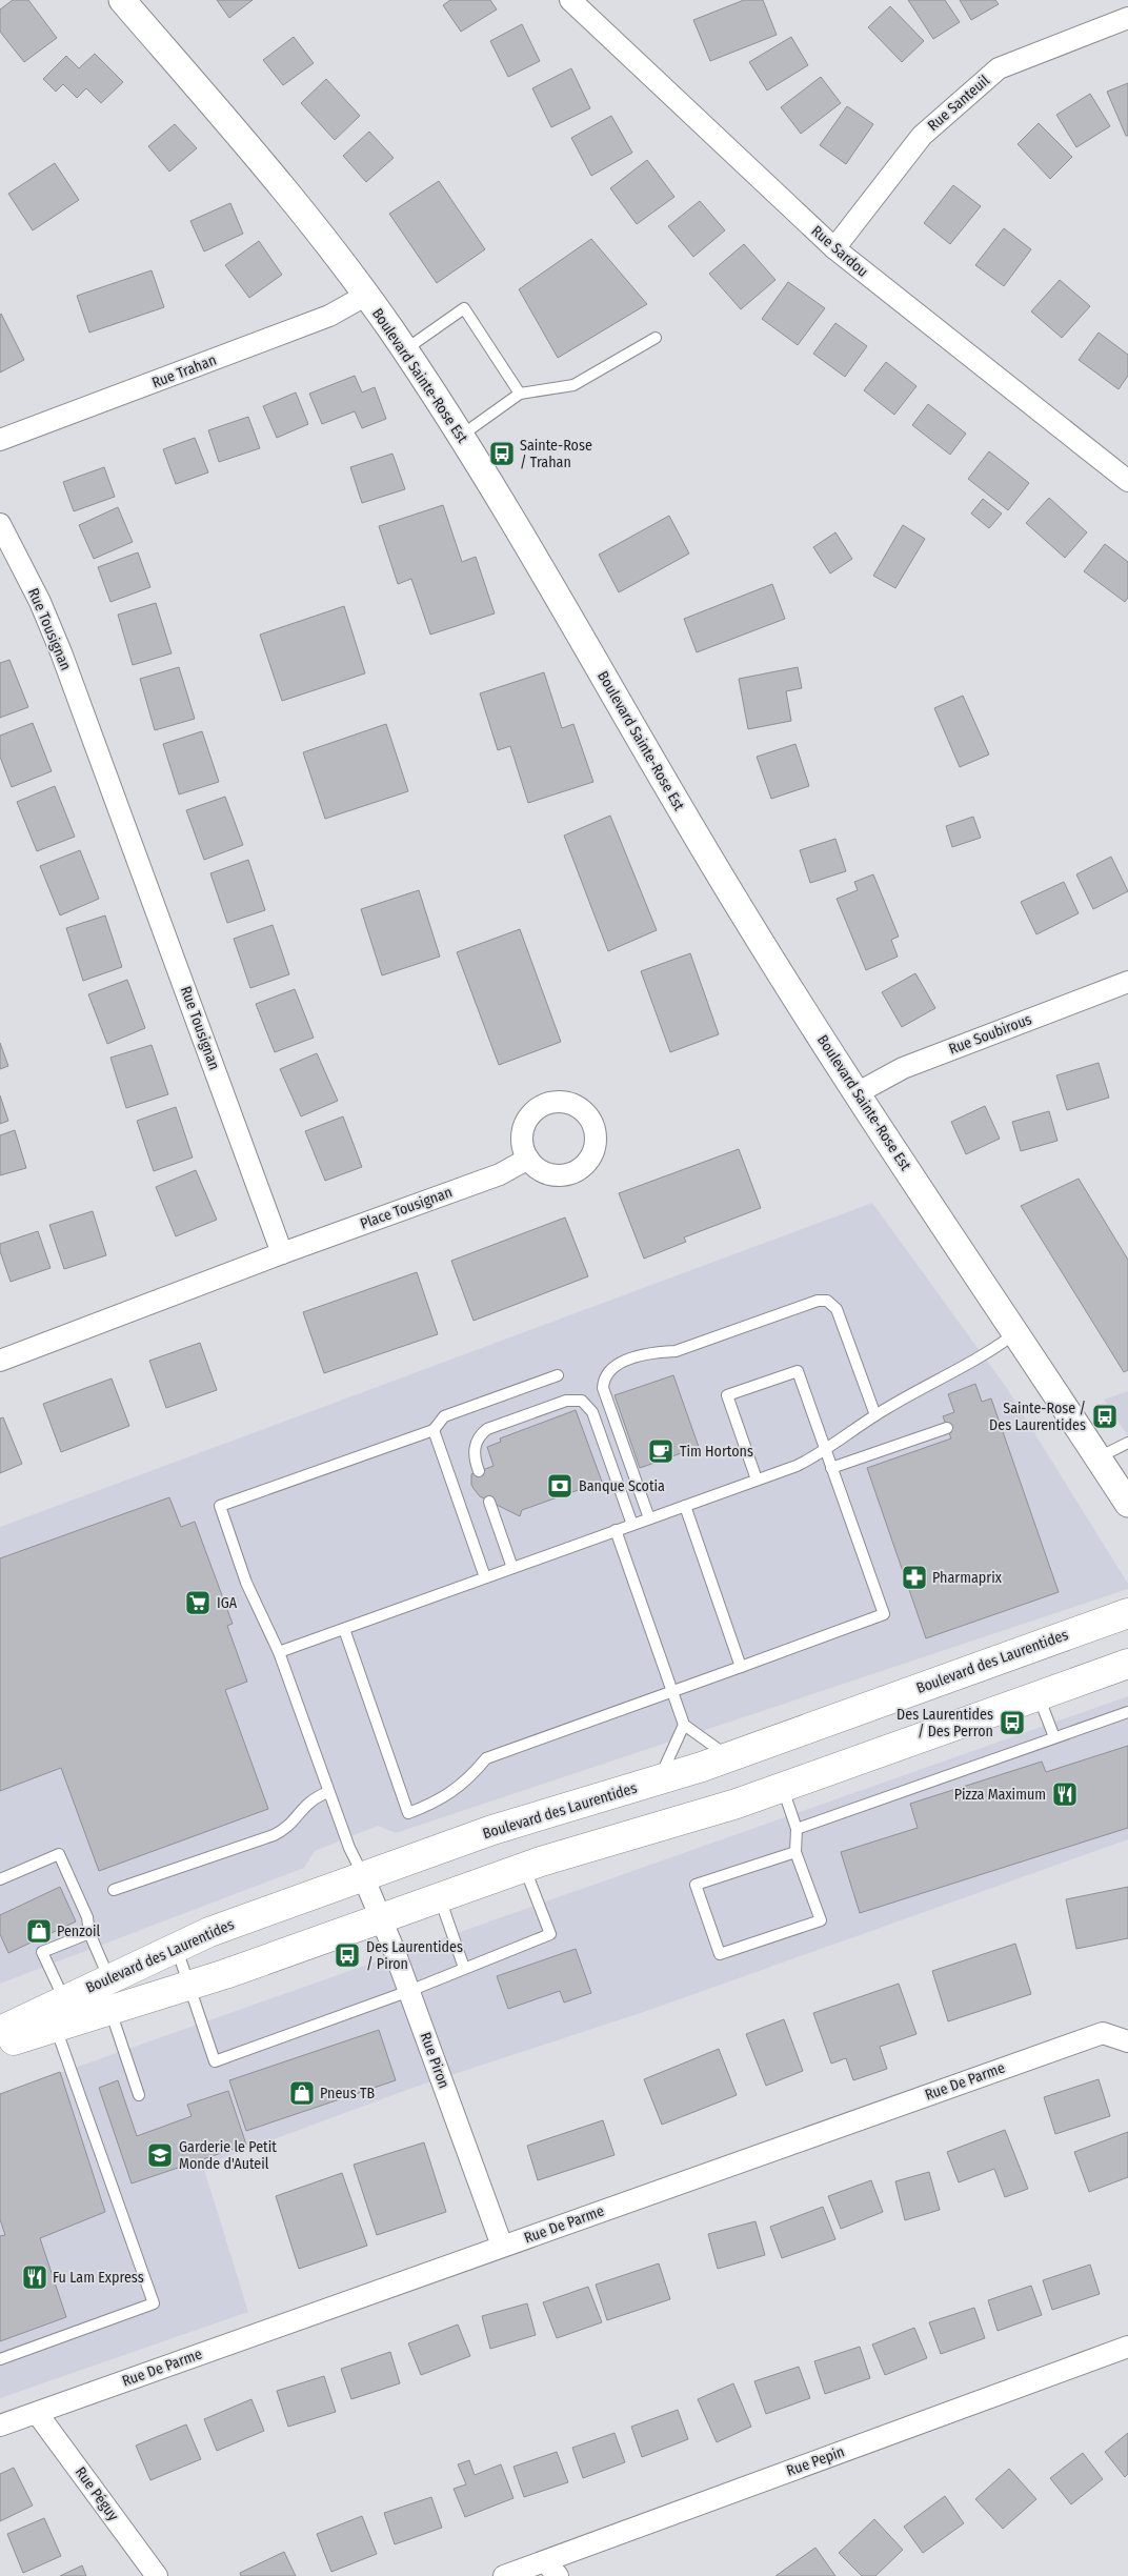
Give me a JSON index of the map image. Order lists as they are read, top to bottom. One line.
{"streets":{"main road":["Boulevard des Laurentides"],"street":["Rue Santeuil","Rue Sardou","Rue Trahan","Boulevard Sainte-Rose Est","Rue Tousignan","Rue Soubirous","Place Tousignan","Rue Piron","Rue De Parme","Rue Pepin","Rue Péguy"]},"crossings":[["Rue Santeuil","Rue Sardou"],["Rue Trahan","Boulevard Sainte-Rose Est"],["Boulevard Sainte-Rose Est","Rue Soubirous"],["Rue Tousignan","Place Tousignan"],["Boulevard des Laurentides","Rue Piron"],["Rue Piron","Rue De Parme"],["Rue De Parme","Rue Péguy"]],"places":{"bus stop":["Sainte-Rose / Trahan","Sainte-Rose / Des Laurentides","Des Laurentides / Des Perron","Des Laurentides / Piron"],"cafe":["Tim Hortons"],"bank":["Banque Scotia"],"pharmacy":["Pharmaprix"],"supermarket":["IGA"],"restaurant":["Pizza Maximum","Fu Lam Express"],"shop":["Penzoil","Pneus TB"],"school or university":["Garderie le Petit Monde d'Auteil"]}}
